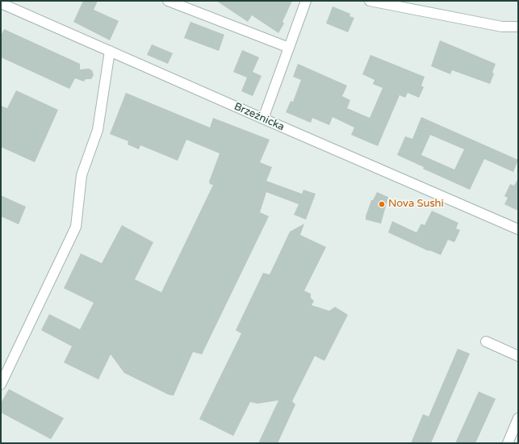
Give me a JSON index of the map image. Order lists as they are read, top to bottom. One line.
{"streets":{"street":["Brzeźnicka"]},"places":["Nova Sushi"]}
